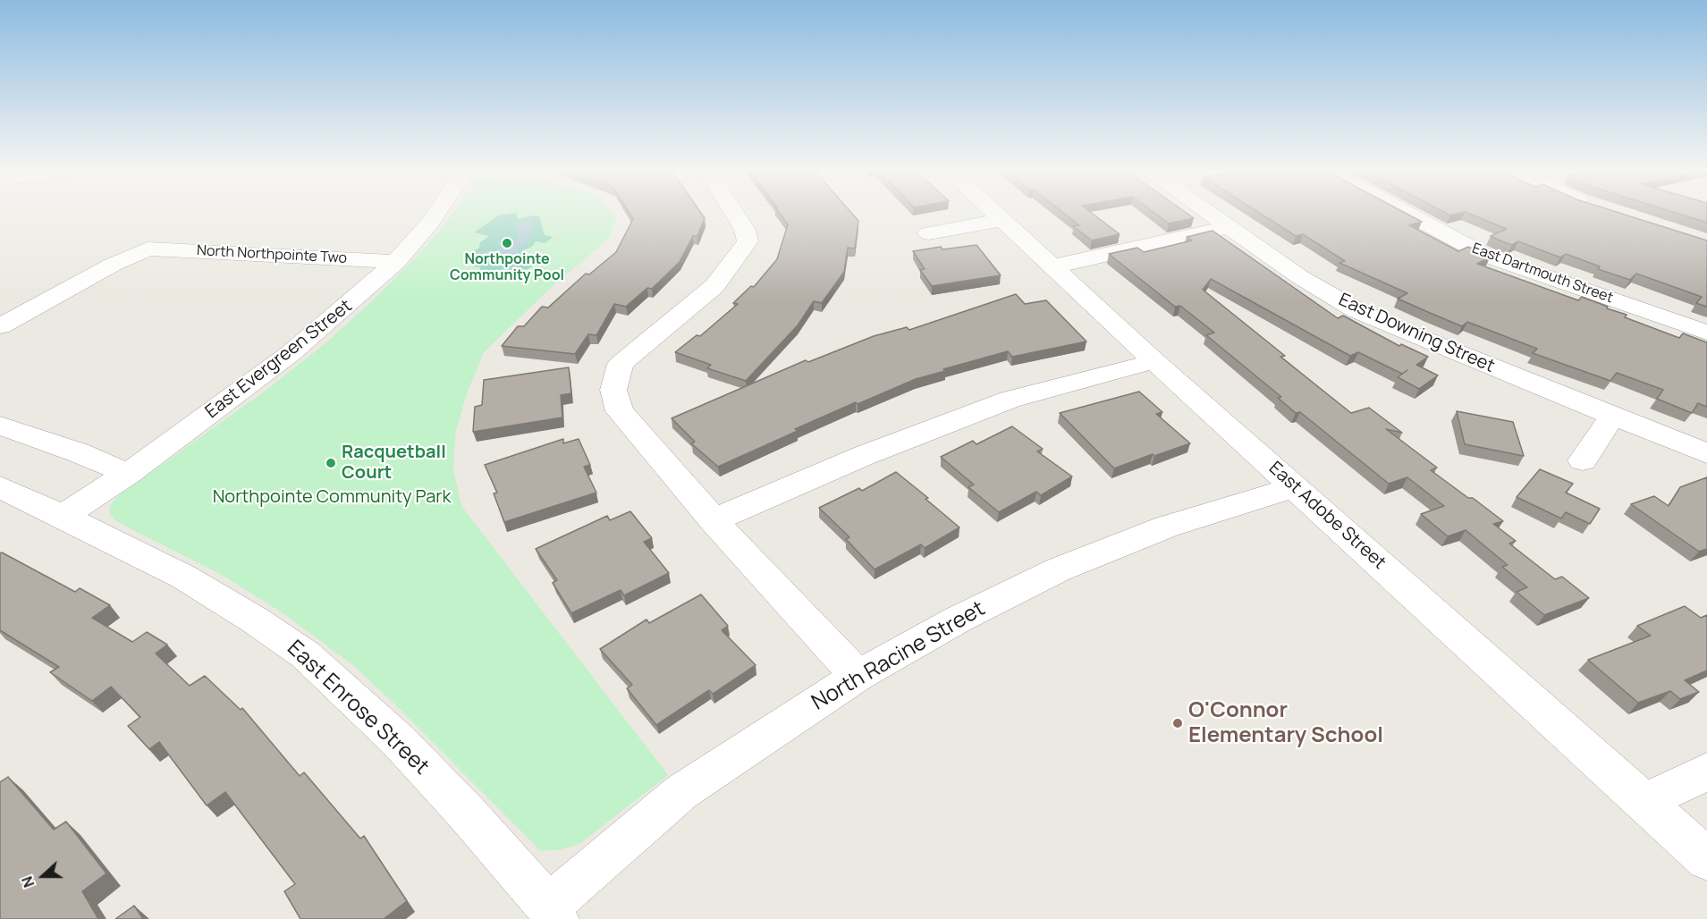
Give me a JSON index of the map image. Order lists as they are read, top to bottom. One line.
{"streets":{"street":["North Northpointe Two","East Dartmouth Street","East Downing Street","East Evergreen Street","East Adobe Street","North Racine Street","East Enrose Street"]},"crossings":[["North Northpointe Two","East Evergreen Street"],["East Evergreen Street","East Enrose Street"],["East Adobe Street","North Racine Street"],["North Racine Street","East Enrose Street"]],"parks":["Northpointe Community Park"],"places":["Northpointe Community Pool","Racquetball Court","O'Connor Elementary School"],"north":"left"}
